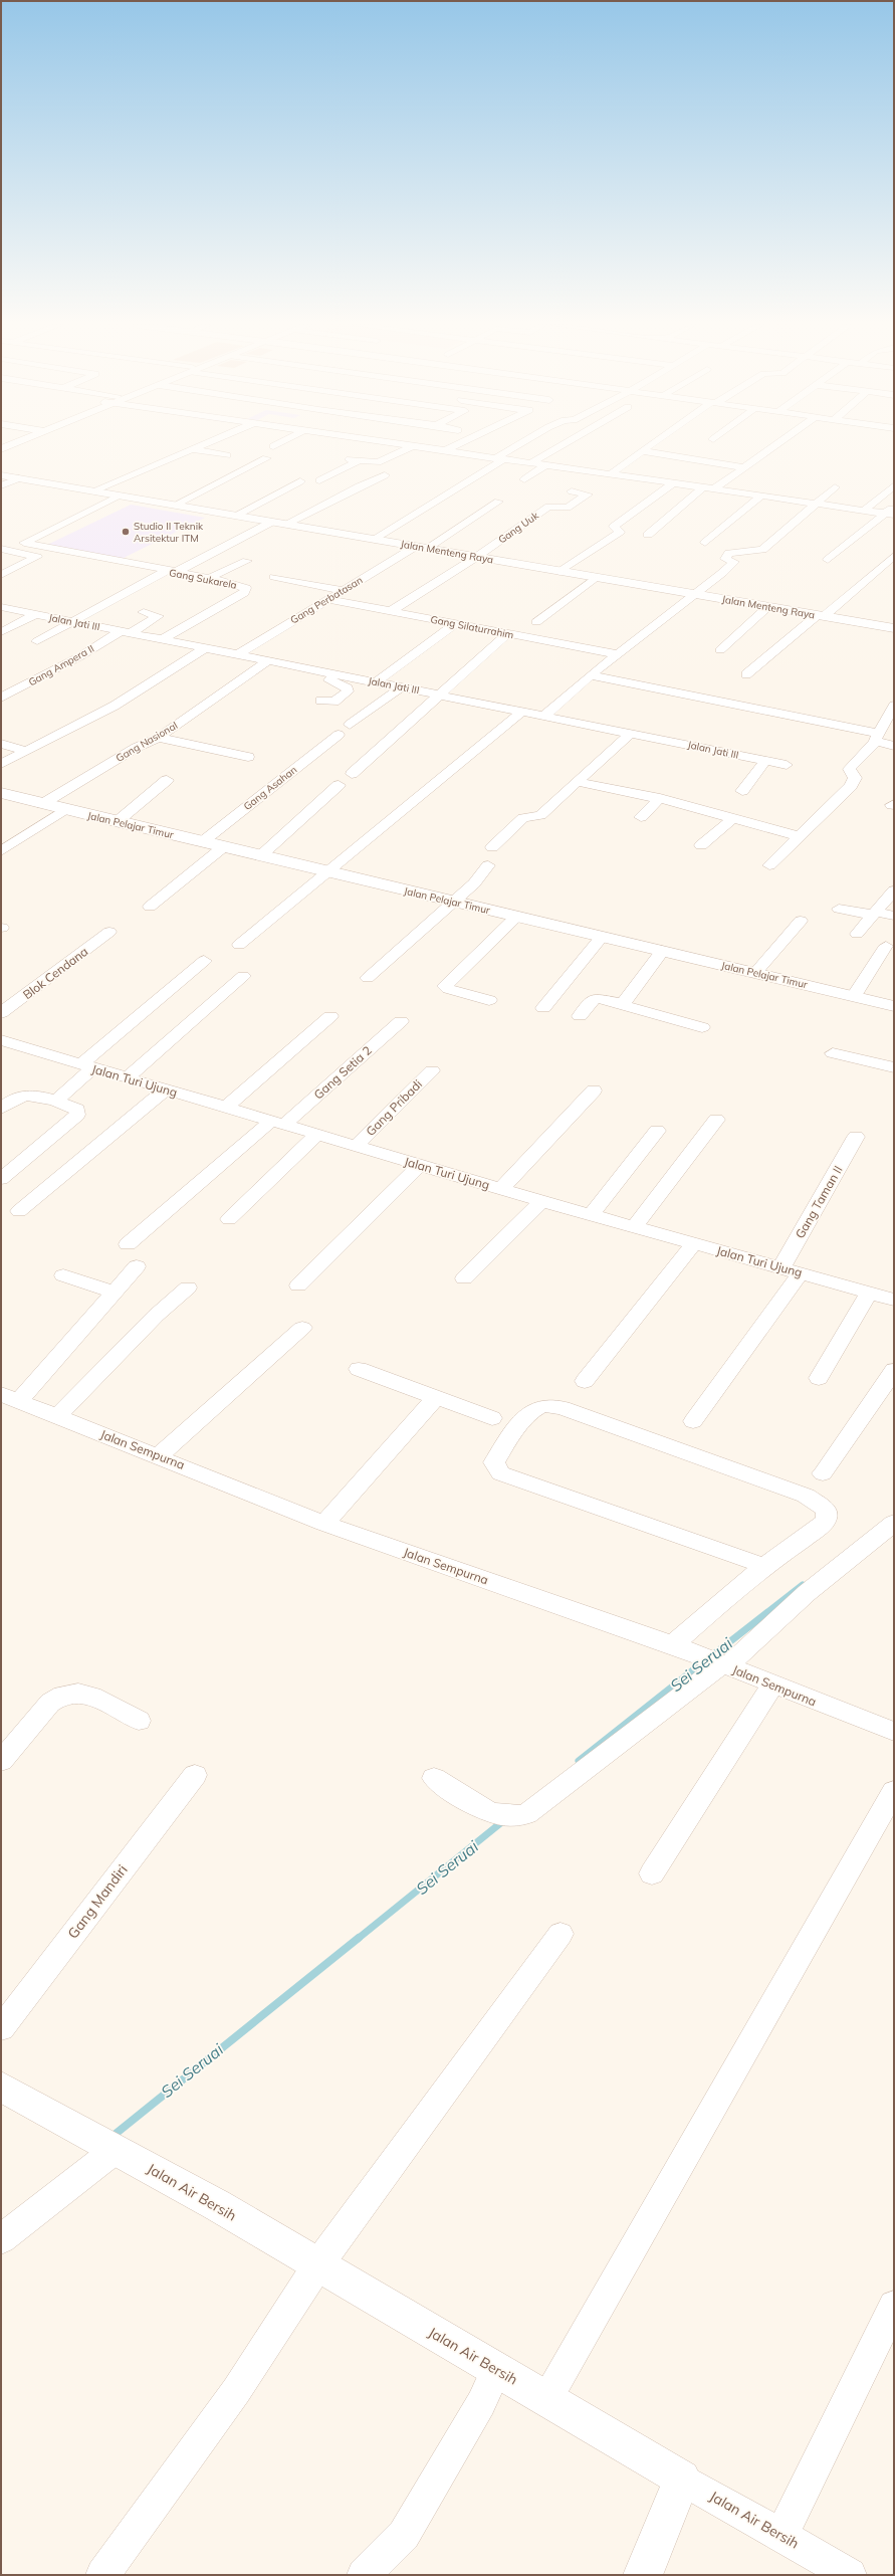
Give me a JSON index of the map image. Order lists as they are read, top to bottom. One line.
{"streets":{"street":["Gang Uuk","Jalan Menteng Raya","Gang Sukarela","Gang Perbatasan","Jalan Jati III","Gang Silaturrahim","Gang Ampera II","Gang Nasional","Gang Asahan","Jalan Pelajar Timur","Blok Cendana","Gang Setia 2","Jalan Turi Ujung","Gang Pribadi","Gang Taman II","Jalan Sempurna","Gang Mandiri","Jalan Air Bersih"]},"crossings":[["Gang Uuk","Jalan Menteng Raya"],["Gang Uuk","Gang Silaturrahim"],["Jalan Menteng Raya","Gang Perbatasan"],["Gang Sukarela","Jalan Jati III"],["Gang Perbatasan","Jalan Jati III"],["Gang Perbatasan","Gang Silaturrahim"],["Jalan Jati III","Gang Ampera II"],["Jalan Jati III","Gang Nasional"],["Gang Nasional","Jalan Pelajar Timur"],["Gang Asahan","Jalan Pelajar Timur"],["Gang Setia 2","Jalan Turi Ujung"],["Jalan Turi Ujung","Gang Pribadi"],["Jalan Turi Ujung","Gang Taman II"]],"water":["Sei Seruai"],"places":["Studio II Teknik Arsitektur ITM"]}
